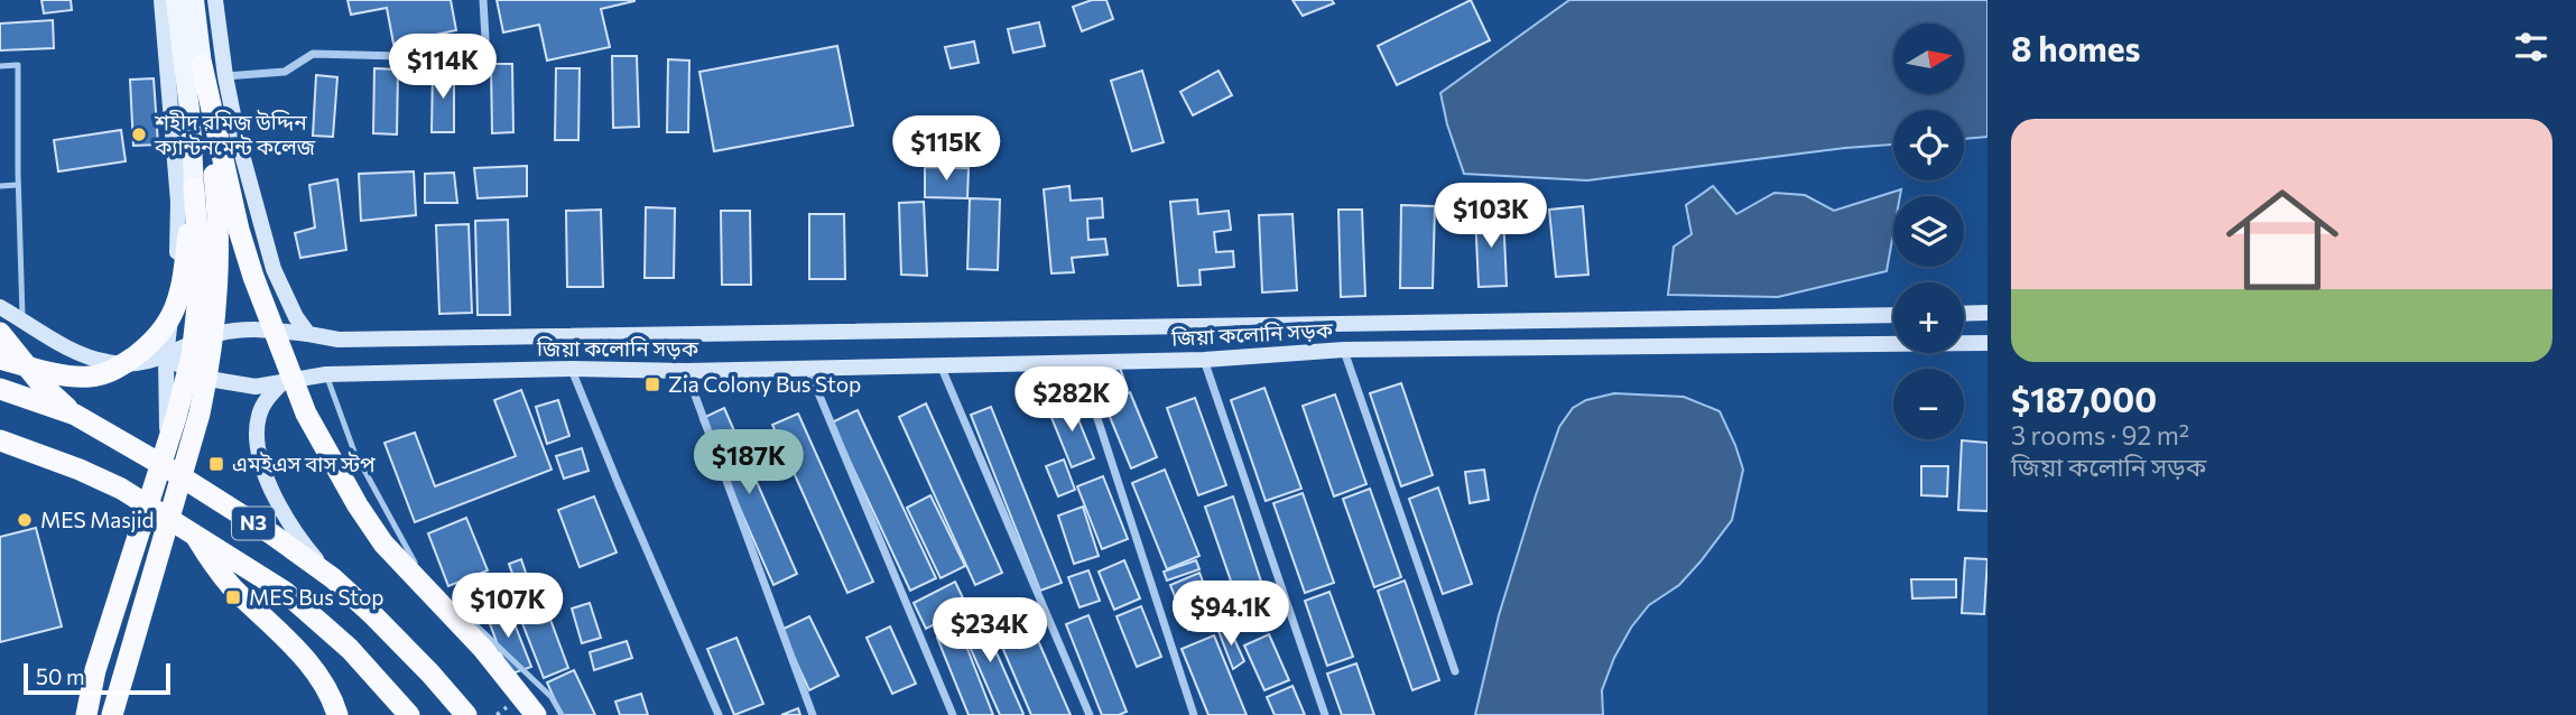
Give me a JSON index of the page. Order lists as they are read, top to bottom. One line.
{"streets":{"highway":["N3"],"main road":["জিয়া কলোনি সড়ক"]},"places":{"other":["শহীদ রমিজ উদ্দিন ক্যান্টনমেন্ট কলেজ","MES Masjid"],"transit":["Zia Colony Bus Stop","এমইএস বাস স্টপ","MES Bus Stop"]},"scale_bar":"50 m","north":"right","page":{"heading":"8 homes","map_buttons":["+","−"],"price":["$114K","$115K","$103K","$282K","$187K","$107K","$94.1K","$234K"],"list":[{"name":"$187,000","note":"3 rooms · 92 m² · জিয়া কলোনি সড়ক"}],"scale":"50 m"}}
